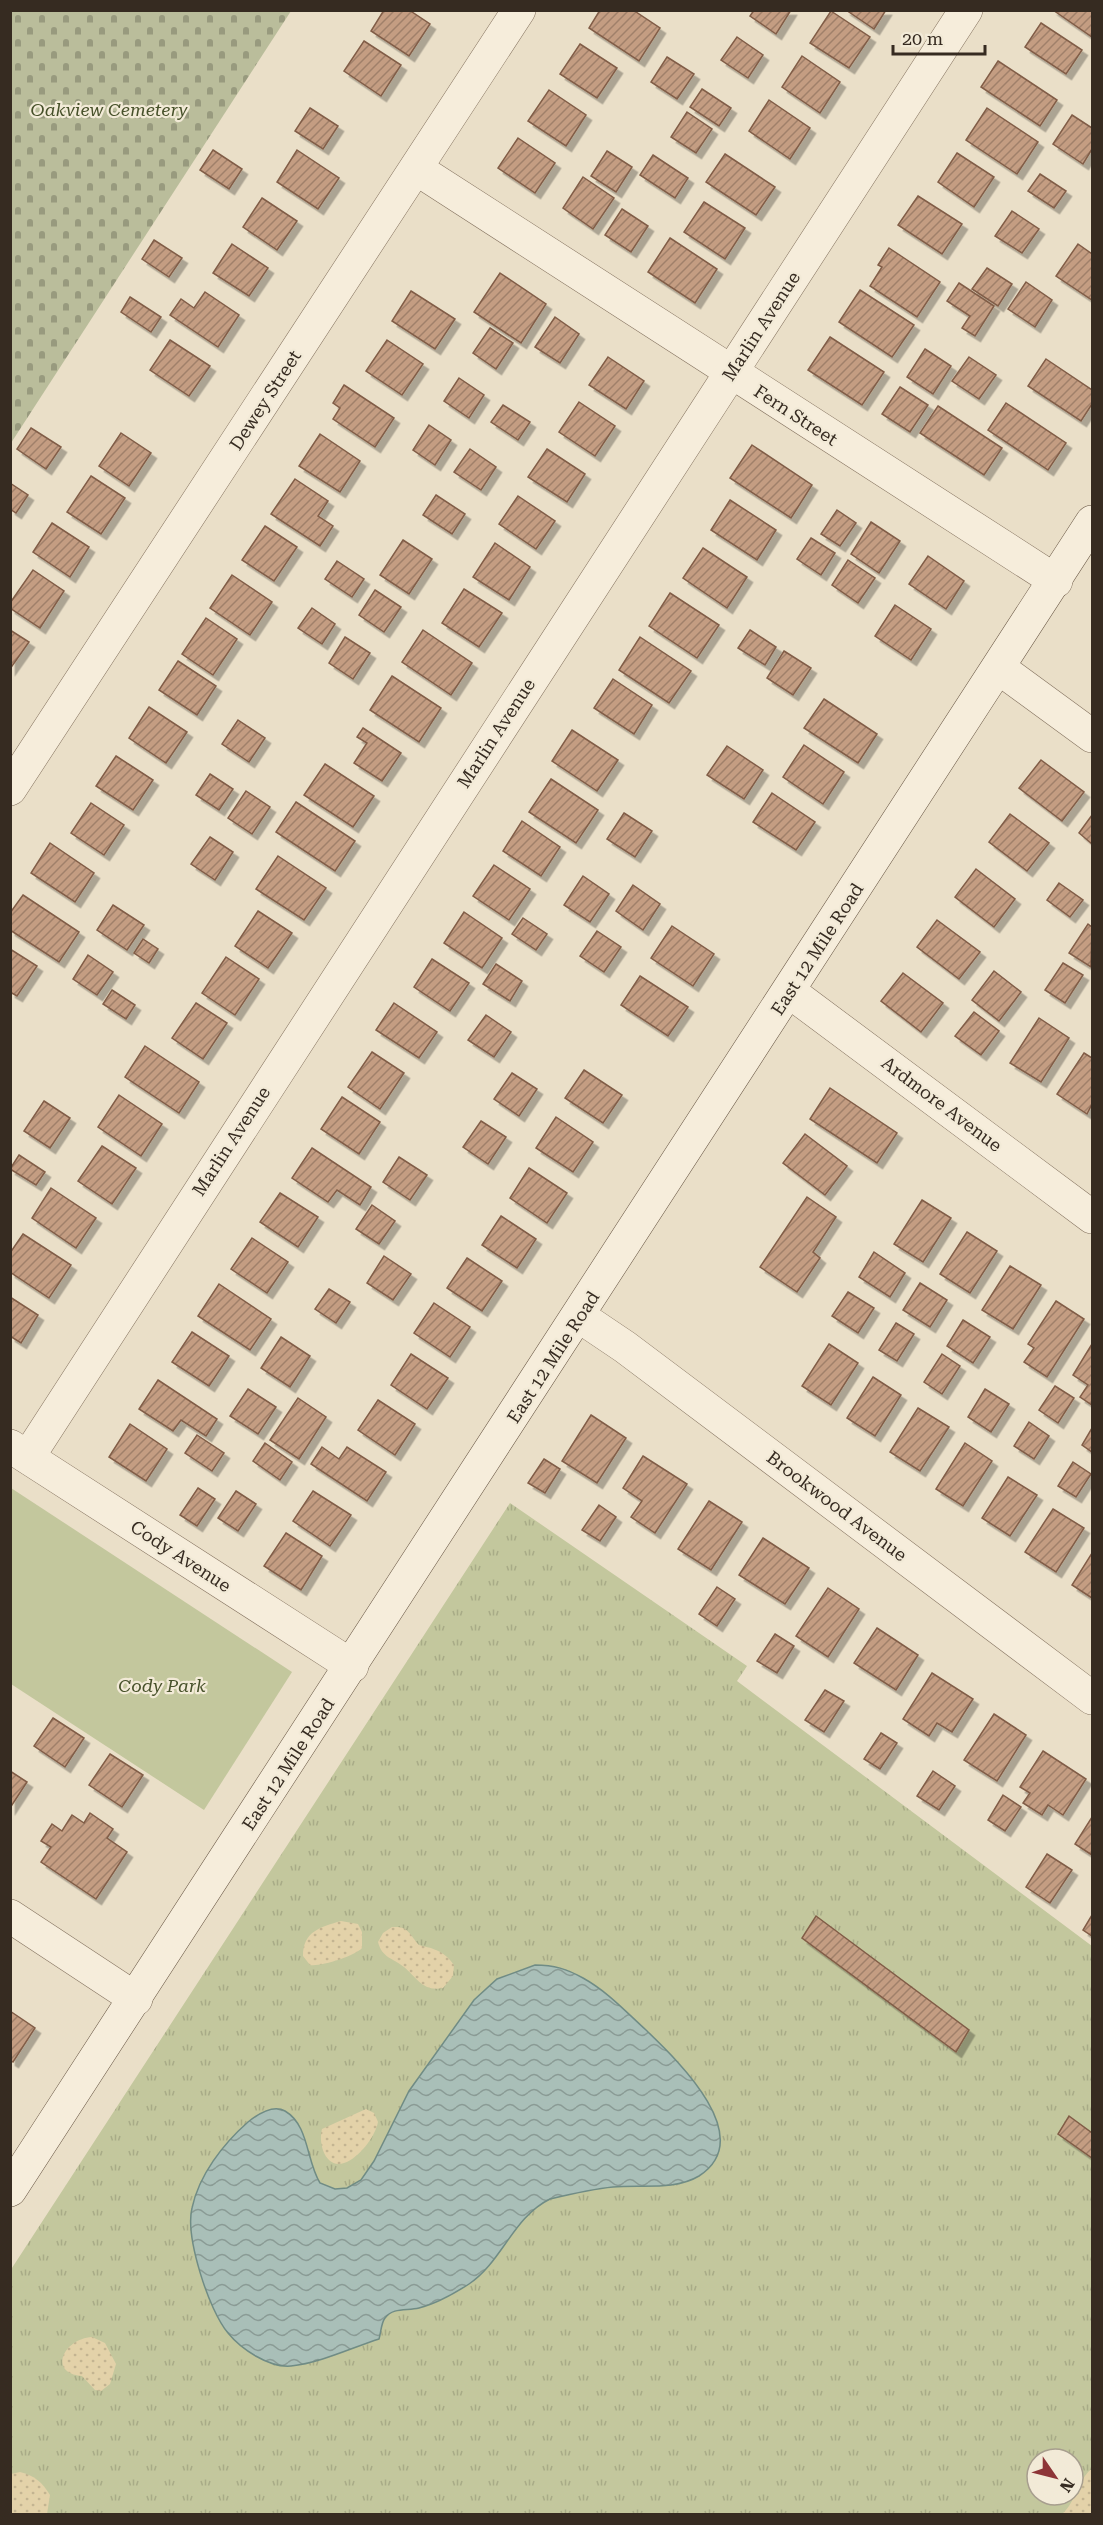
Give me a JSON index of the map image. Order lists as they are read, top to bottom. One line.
{"streets":{"street":["Marlin Avenue","Dewey Street","Fern Street","East 12 Mile Road","Ardmore Avenue","Brookwood Avenue","Cody Avenue"]},"crossings":[["Marlin Avenue","Fern Street"],["Marlin Avenue","Cody Avenue"],["Dewey Street","Fern Street"],["Fern Street","East 12 Mile Road"],["East 12 Mile Road","Ardmore Avenue"],["East 12 Mile Road","Brookwood Avenue"],["East 12 Mile Road","Cody Avenue"]],"parks":["Oakview Cemetery","Cody Park"],"scale_bar":"20 m","north":"bottom right"}
